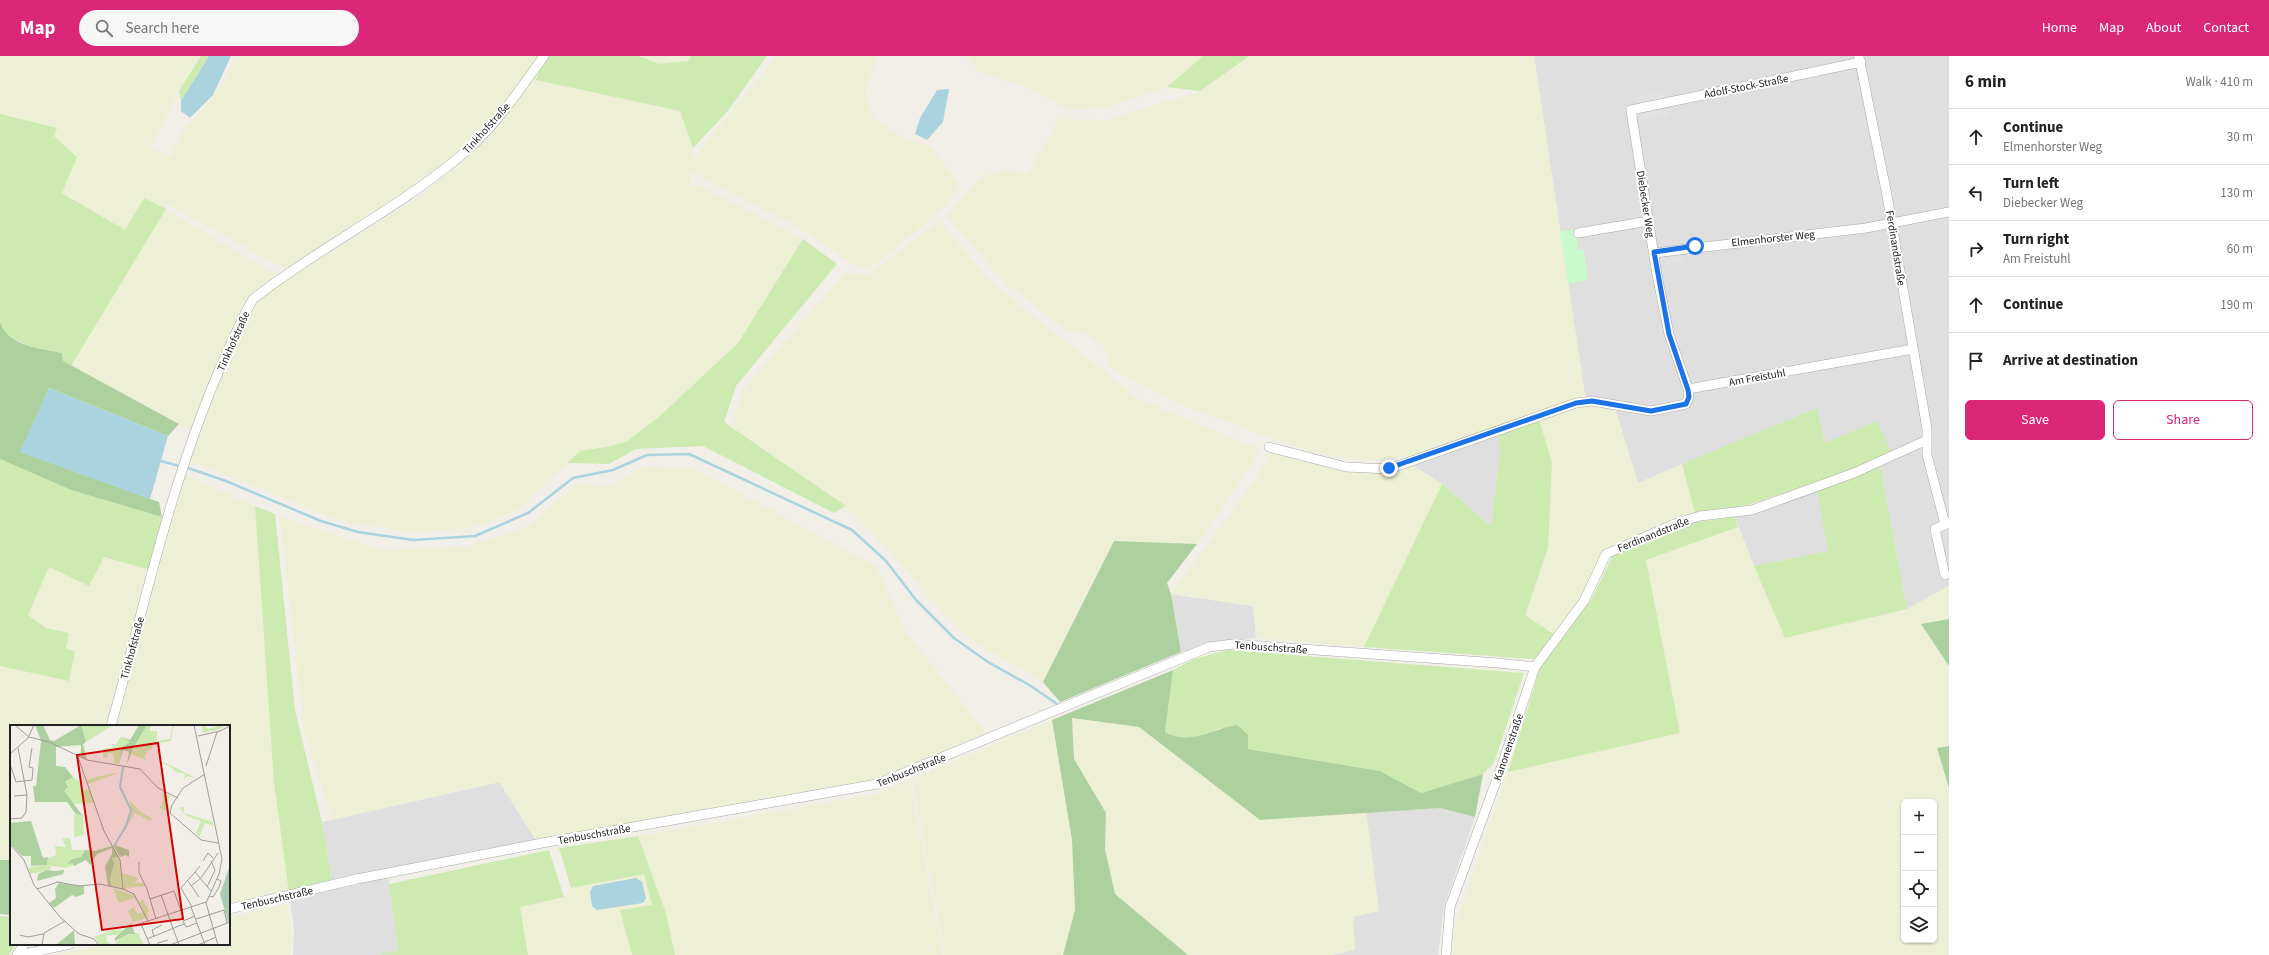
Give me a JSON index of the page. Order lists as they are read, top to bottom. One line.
{"streets":{"street":["Adolf-Stock-Straße","Tinkhofstraße","Diebecker Weg","Elmenhorster Weg","Ferdinandstraße","Am Freistuhl","Tenbuschstraße","Kanonenstraße"]},"crossings":[["Adolf-Stock-Straße","Diebecker Weg"],["Adolf-Stock-Straße","Ferdinandstraße"],["Diebecker Weg","Elmenhorster Weg"],["Diebecker Weg","Am Freistuhl"],["Elmenhorster Weg","Ferdinandstraße"],["Ferdinandstraße","Am Freistuhl"],["Ferdinandstraße","Kanonenstraße"],["Tenbuschstraße","Kanonenstraße"]],"page":{"header":"Map","search":"Search here","nav":["Home","Map","About","Contact"],"heading":["6 min","Walk · 410 m"],"list":[["Continue","Elmenhorster Weg","30 m"],["Turn left","Diebecker Weg","130 m"],["Turn right","Am Freistuhl","60 m"],["Continue","190 m"],"Arrive at destination"],"buttons":["Save","Share"],"map_buttons":["+","−"]}}
